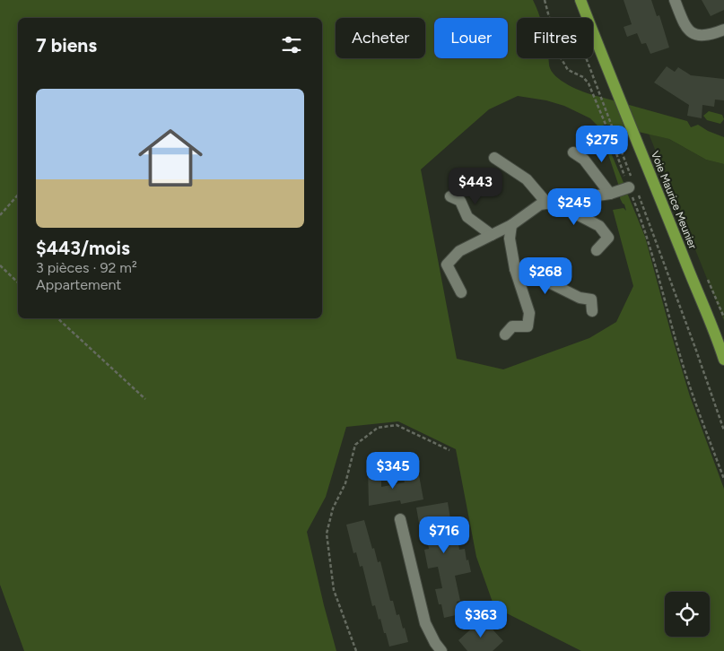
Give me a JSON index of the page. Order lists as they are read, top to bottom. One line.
{"streets":{"main road":["Voie Maurice Meunier"]},"page":{"chip":["Acheter","Louer","Filtres"],"heading":"7 biens","list":[{"name":"$443/mois","note":"3 pièces · 92 m² · Appartement"}],"price":["$275","$443","$245","$268","$345","$716","$363"]}}
